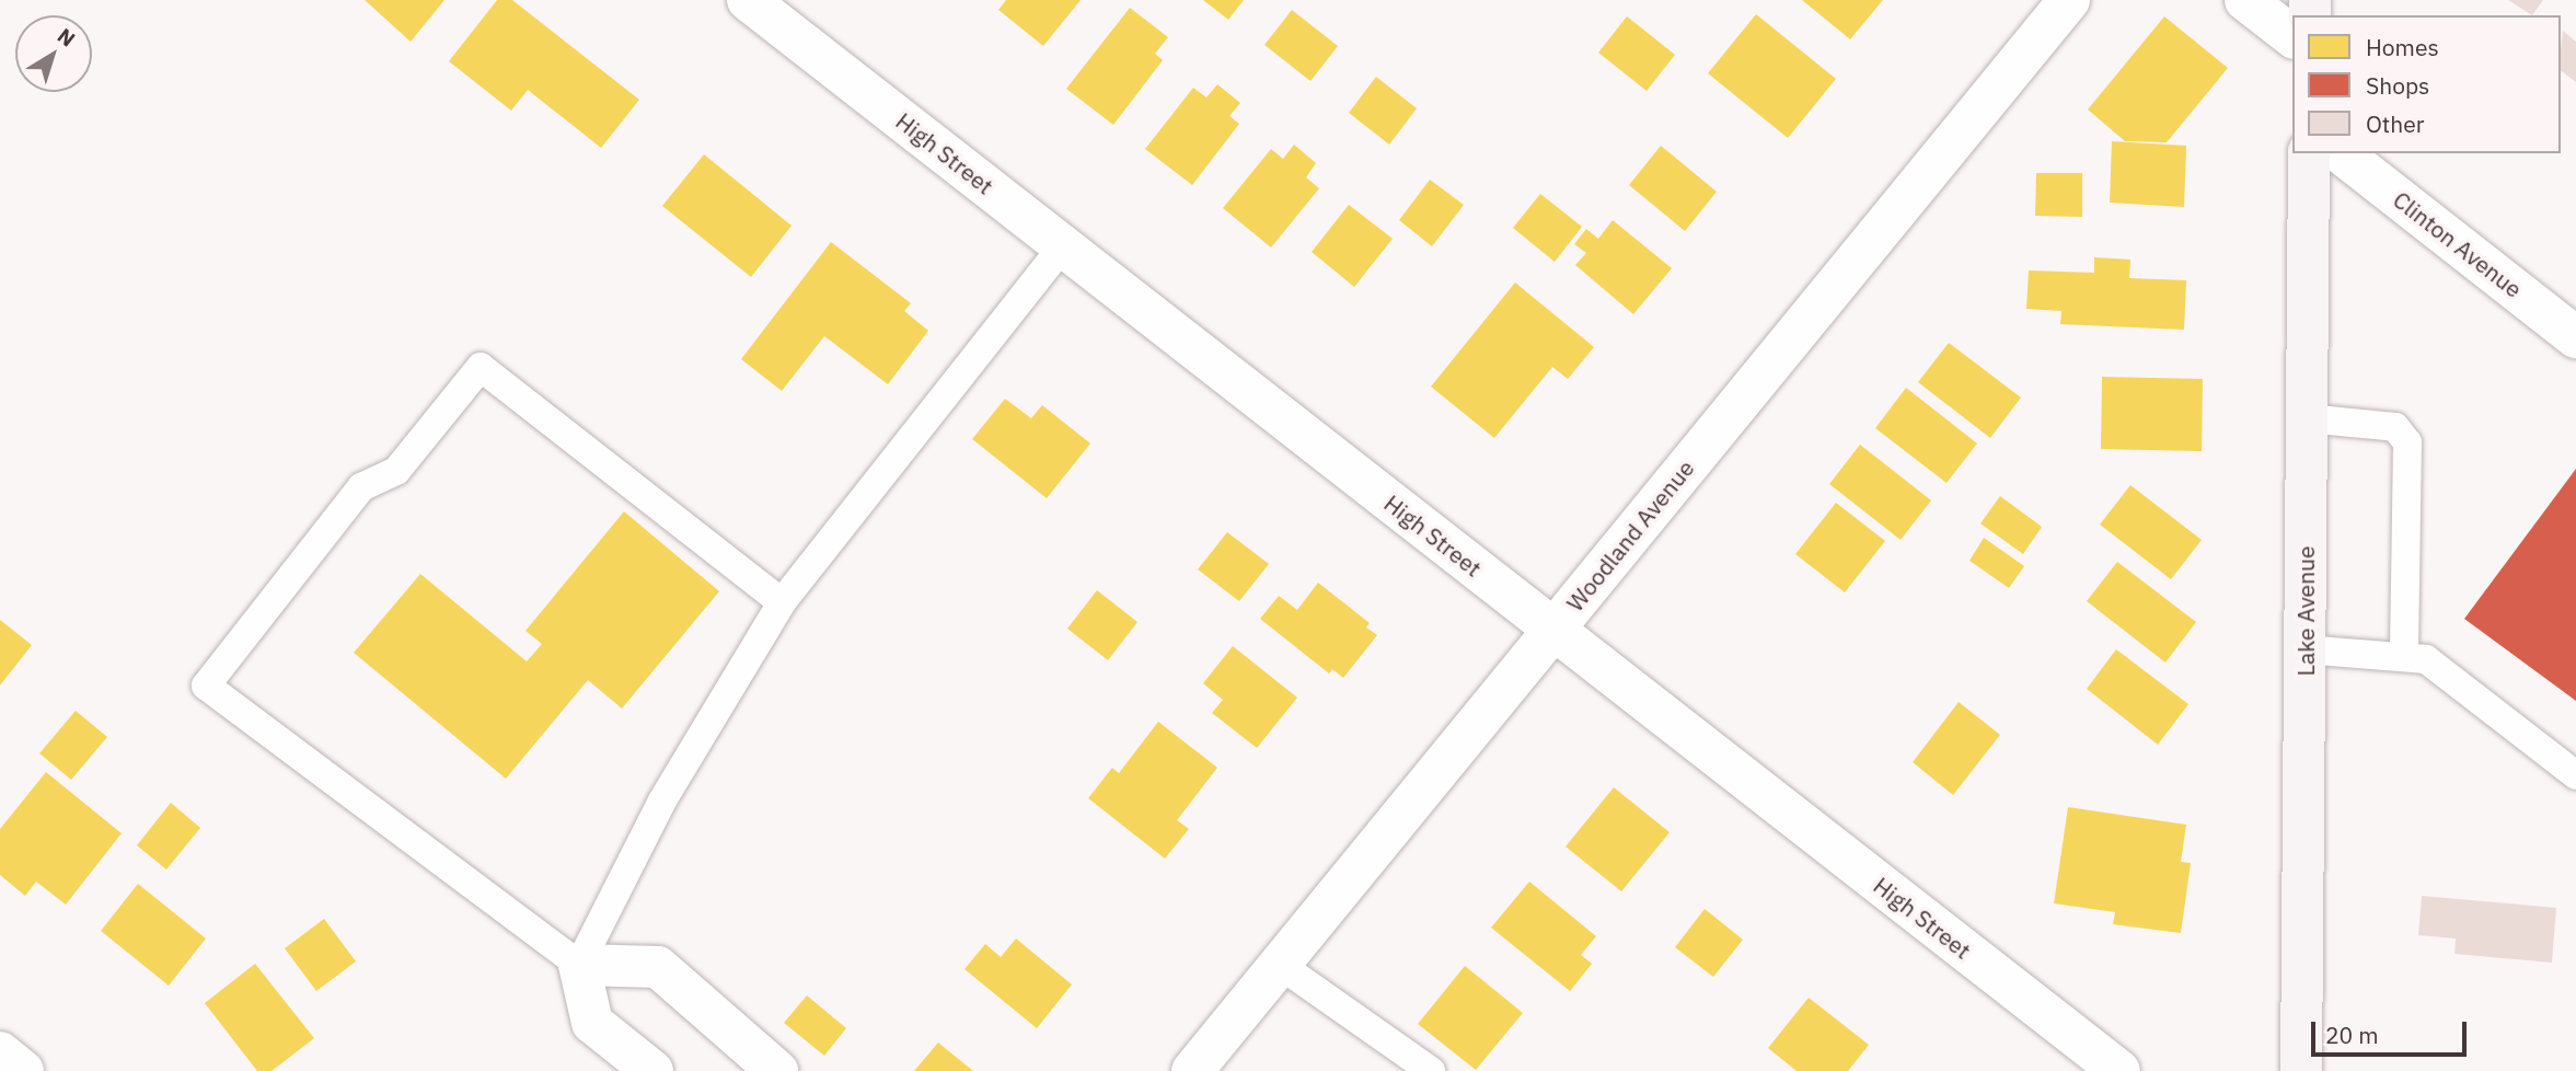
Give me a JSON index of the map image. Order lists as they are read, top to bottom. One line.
{"streets":{"street":["High Street","Clinton Avenue","Woodland Avenue","Lake Avenue"]},"crossings":[["High Street","Woodland Avenue"]],"legend":["Homes","Shops","Other"],"scale_bar":"20 m","north":"top right"}
